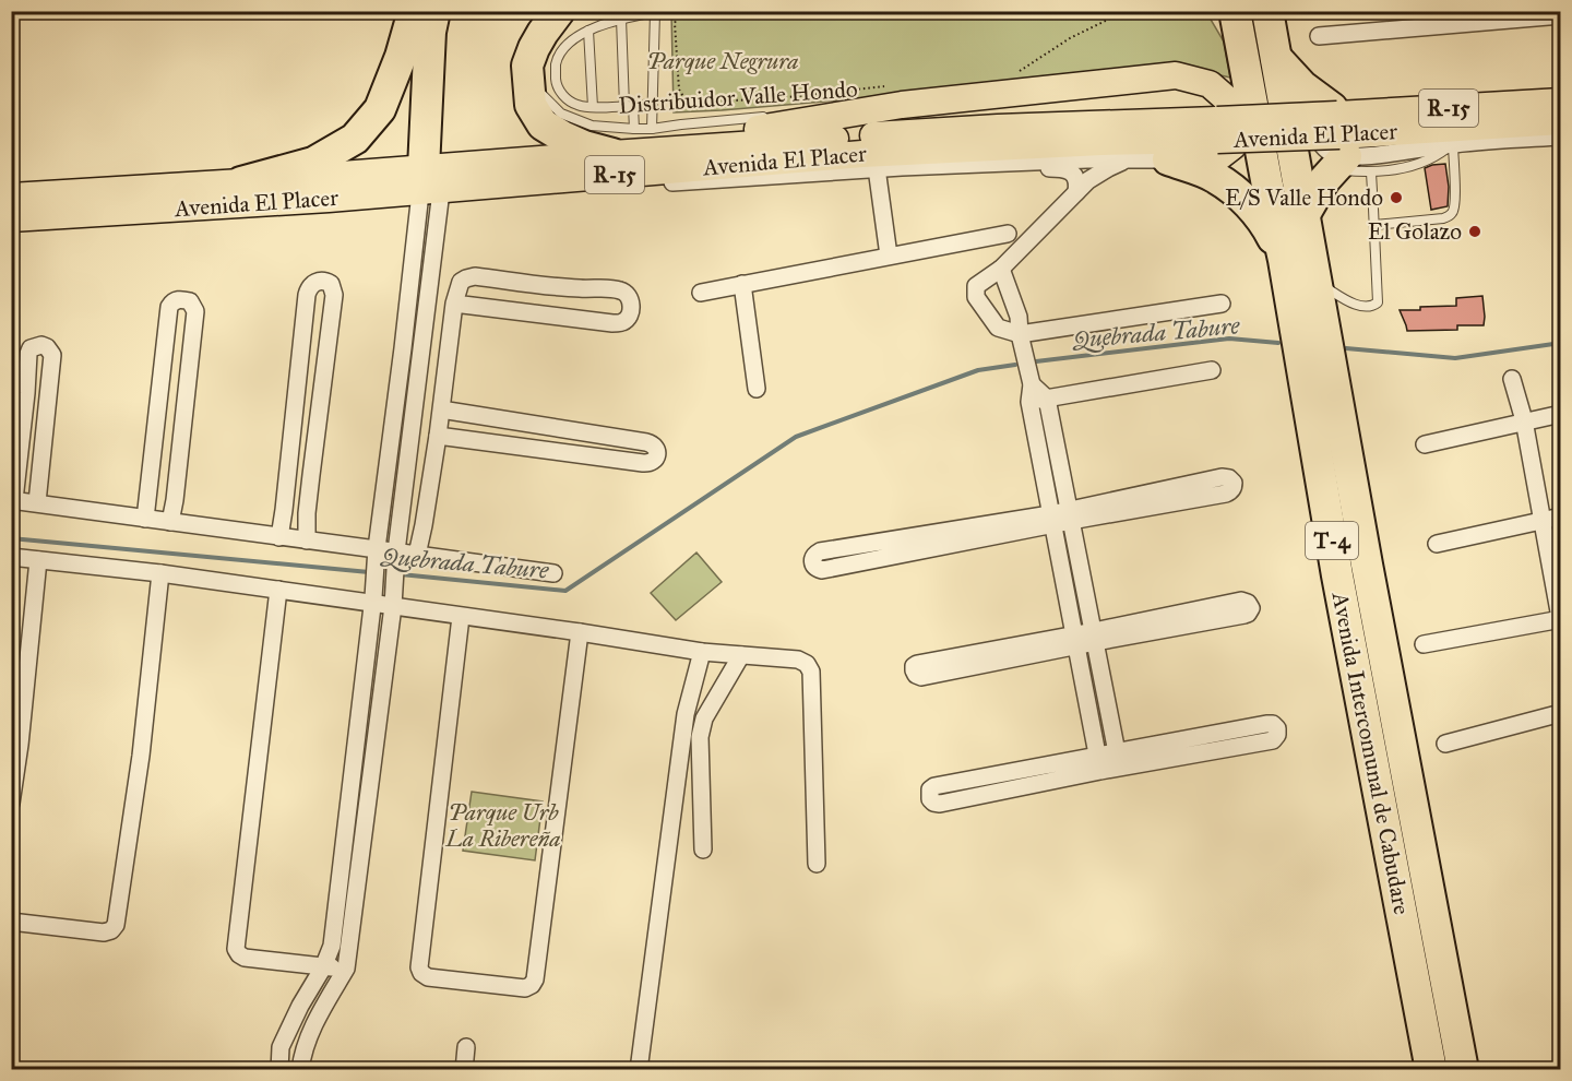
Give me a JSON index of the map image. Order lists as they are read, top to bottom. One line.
{"streets":{"highway":["T-4","Avenida Intercomunal de Cabudare"],"main road":["R-15","Avenida El Placer"],"lane":["Distribuidor Valle Hondo"]},"crossings":[["Distribuidor Valle Hondo","Avenida El Placer"]],"water":["Quebrada Tabure"],"parks":["Parque Negrura","Parque Urb La Ribereña"],"places":["E/S Valle Hondo","El Golazo"]}
